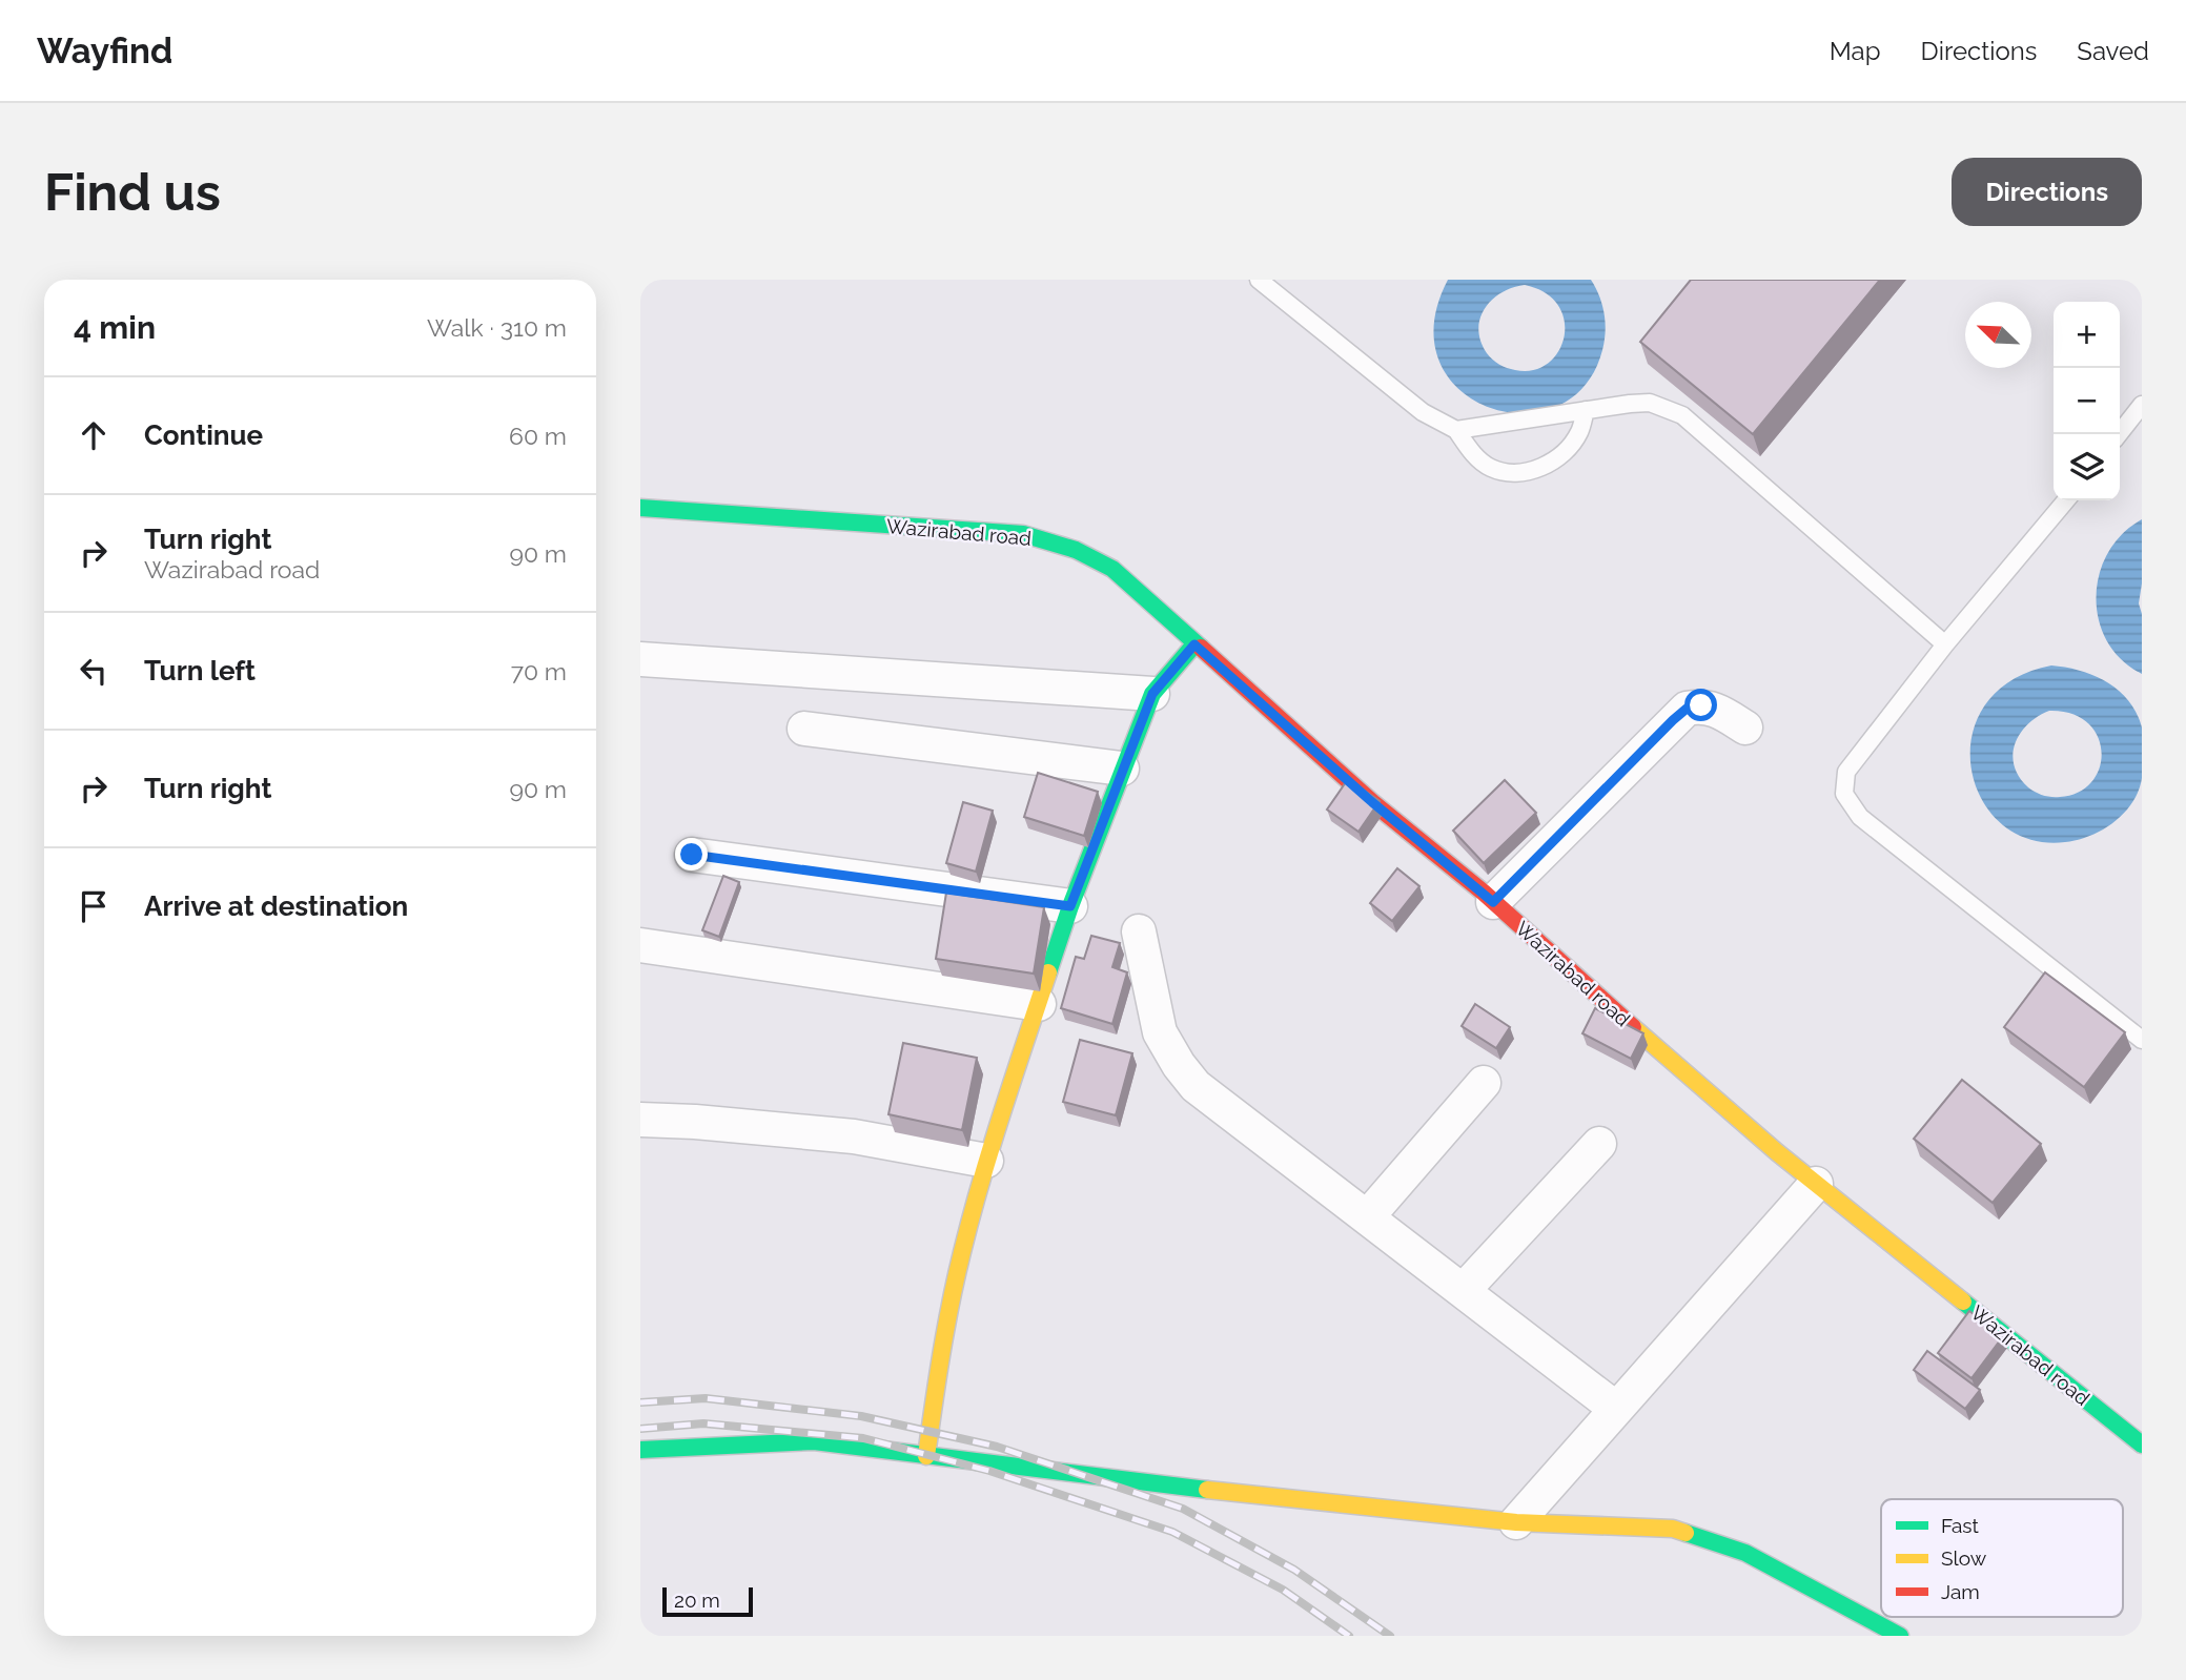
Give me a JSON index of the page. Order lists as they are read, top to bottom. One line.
{"streets":{"street":["Wazirabad road"]},"legend":["Fast","Slow","Jam"],"scale_bar":"20 m","north":"top left","page":{"header":"Wayfind","nav":["Map","Directions","Saved"],"buttons":"Directions","title":"Find us","heading":["4 min","Walk · 310 m"],"map_buttons":["+","−"],"list":[["Continue","60 m"],["Turn right","Wazirabad road","90 m"],["Turn left","70 m"],["Turn right","90 m"],"Arrive at destination"],"scale":"20 m"}}
